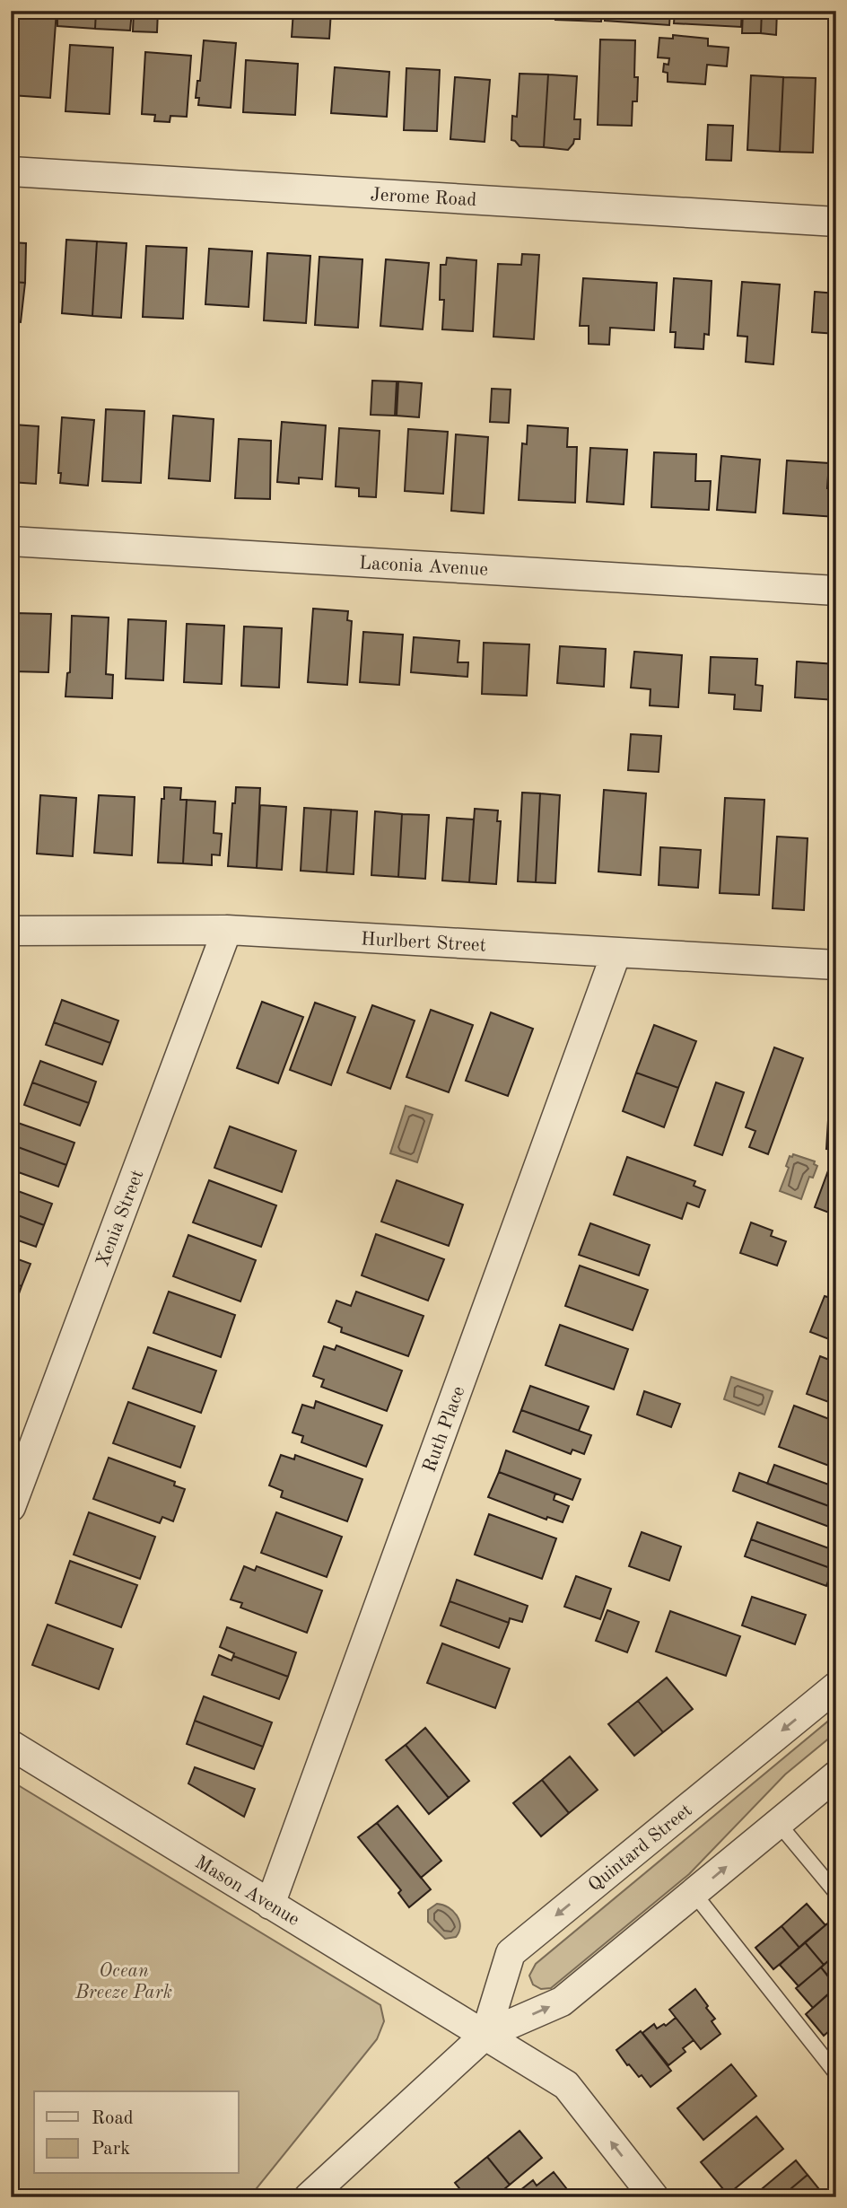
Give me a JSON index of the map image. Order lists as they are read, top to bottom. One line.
{"streets":{"street":["Jerome Road","Laconia Avenue","Hurlbert Street","Xenia Street","Ruth Place","Quintard Street","Mason Avenue"]},"crossings":[["Hurlbert Street","Xenia Street"],["Hurlbert Street","Ruth Place"],["Ruth Place","Mason Avenue"],["Quintard Street","Mason Avenue"]],"parks":["Ocean Breeze Park"],"legend":["Road","Park"]}
